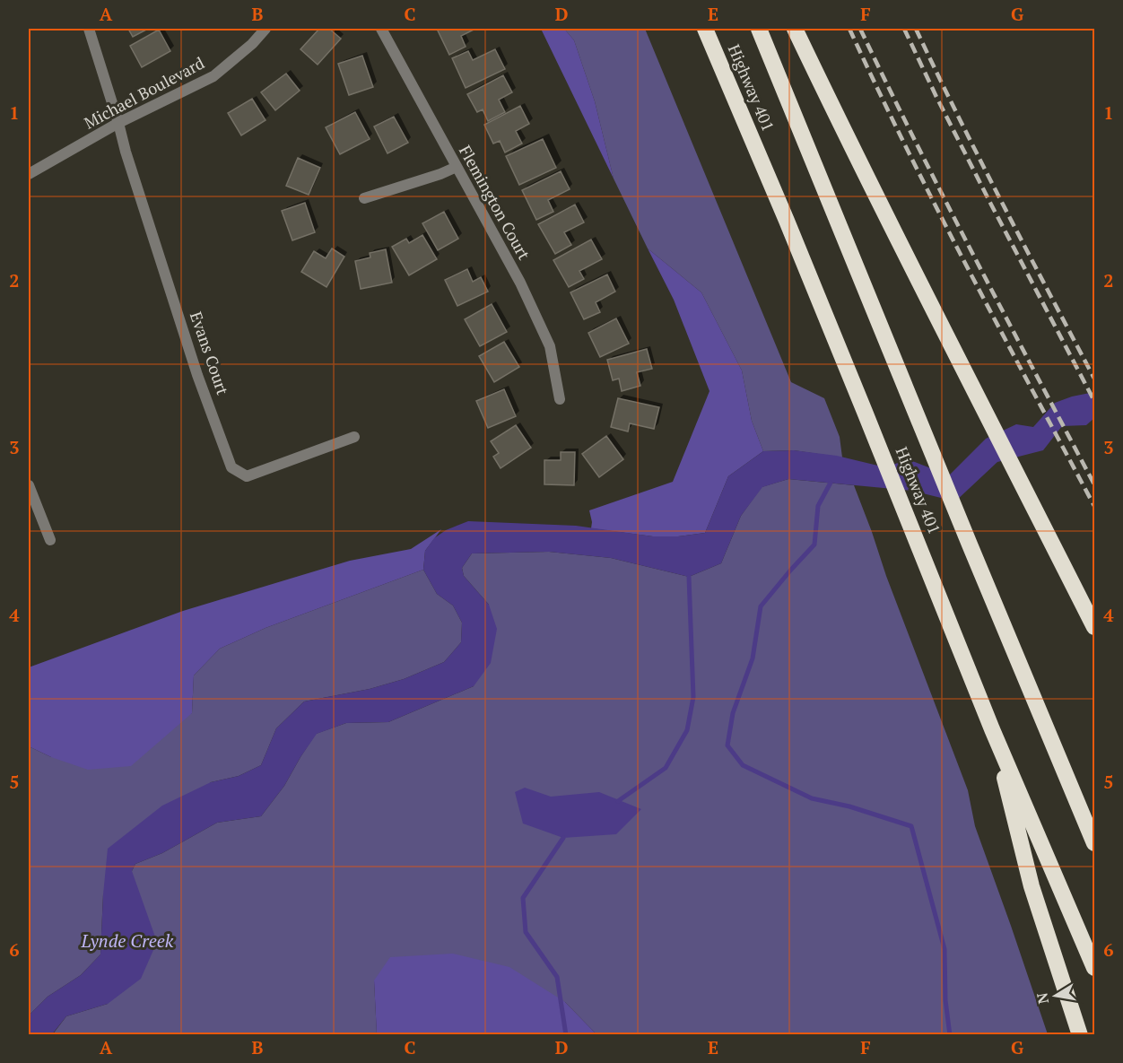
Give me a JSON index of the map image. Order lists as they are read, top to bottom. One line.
{"streets":{"highway":["Highway 401"],"street":["Michael Boulevard","Flemington Court","Evans Court"]},"crossings":[["Michael Boulevard","Evans Court"]],"water":["Lynde Creek"],"north":"left","grid":{"columns":["A","B","C","D","E","F","G"],"rows":["1","2","3","4","5","6"]}}
